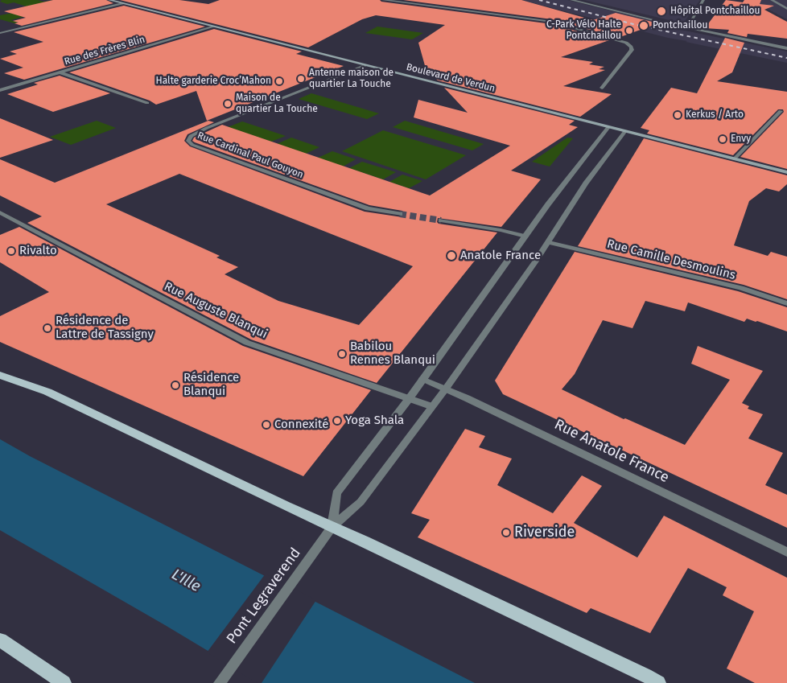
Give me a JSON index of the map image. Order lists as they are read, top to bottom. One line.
{"streets":{"main road":["Boulevard de Verdun"],"street":["Rue des Frères Blin","Rue Cardinal Paul Gouyon","Rue Camille Desmoulins","Rue Auguste Blanqui","Rue Anatole France","Pont Legraverend"]},"crossings":[["Rue des Frères Blin","Boulevard de Verdun"],["Boulevard de Verdun","Rue Cardinal Paul Gouyon"]],"water":["L'Ille"],"places":["Hôpital Pontchaillou","Pontchaillou","C-Park Vélo Halte Pontchaillou","Antenne maison de quartier La Touche","Halte garderie Croc’Mahon","Maison de quartier La Touche","Kerkus / Arto","Envy","Rivalto","Anatole France","Résidence de Lattre de Tassigny","Babilou Rennes Blanqui","Résidence Blanqui","Yoga Shala","Connexité","Riverside"]}
